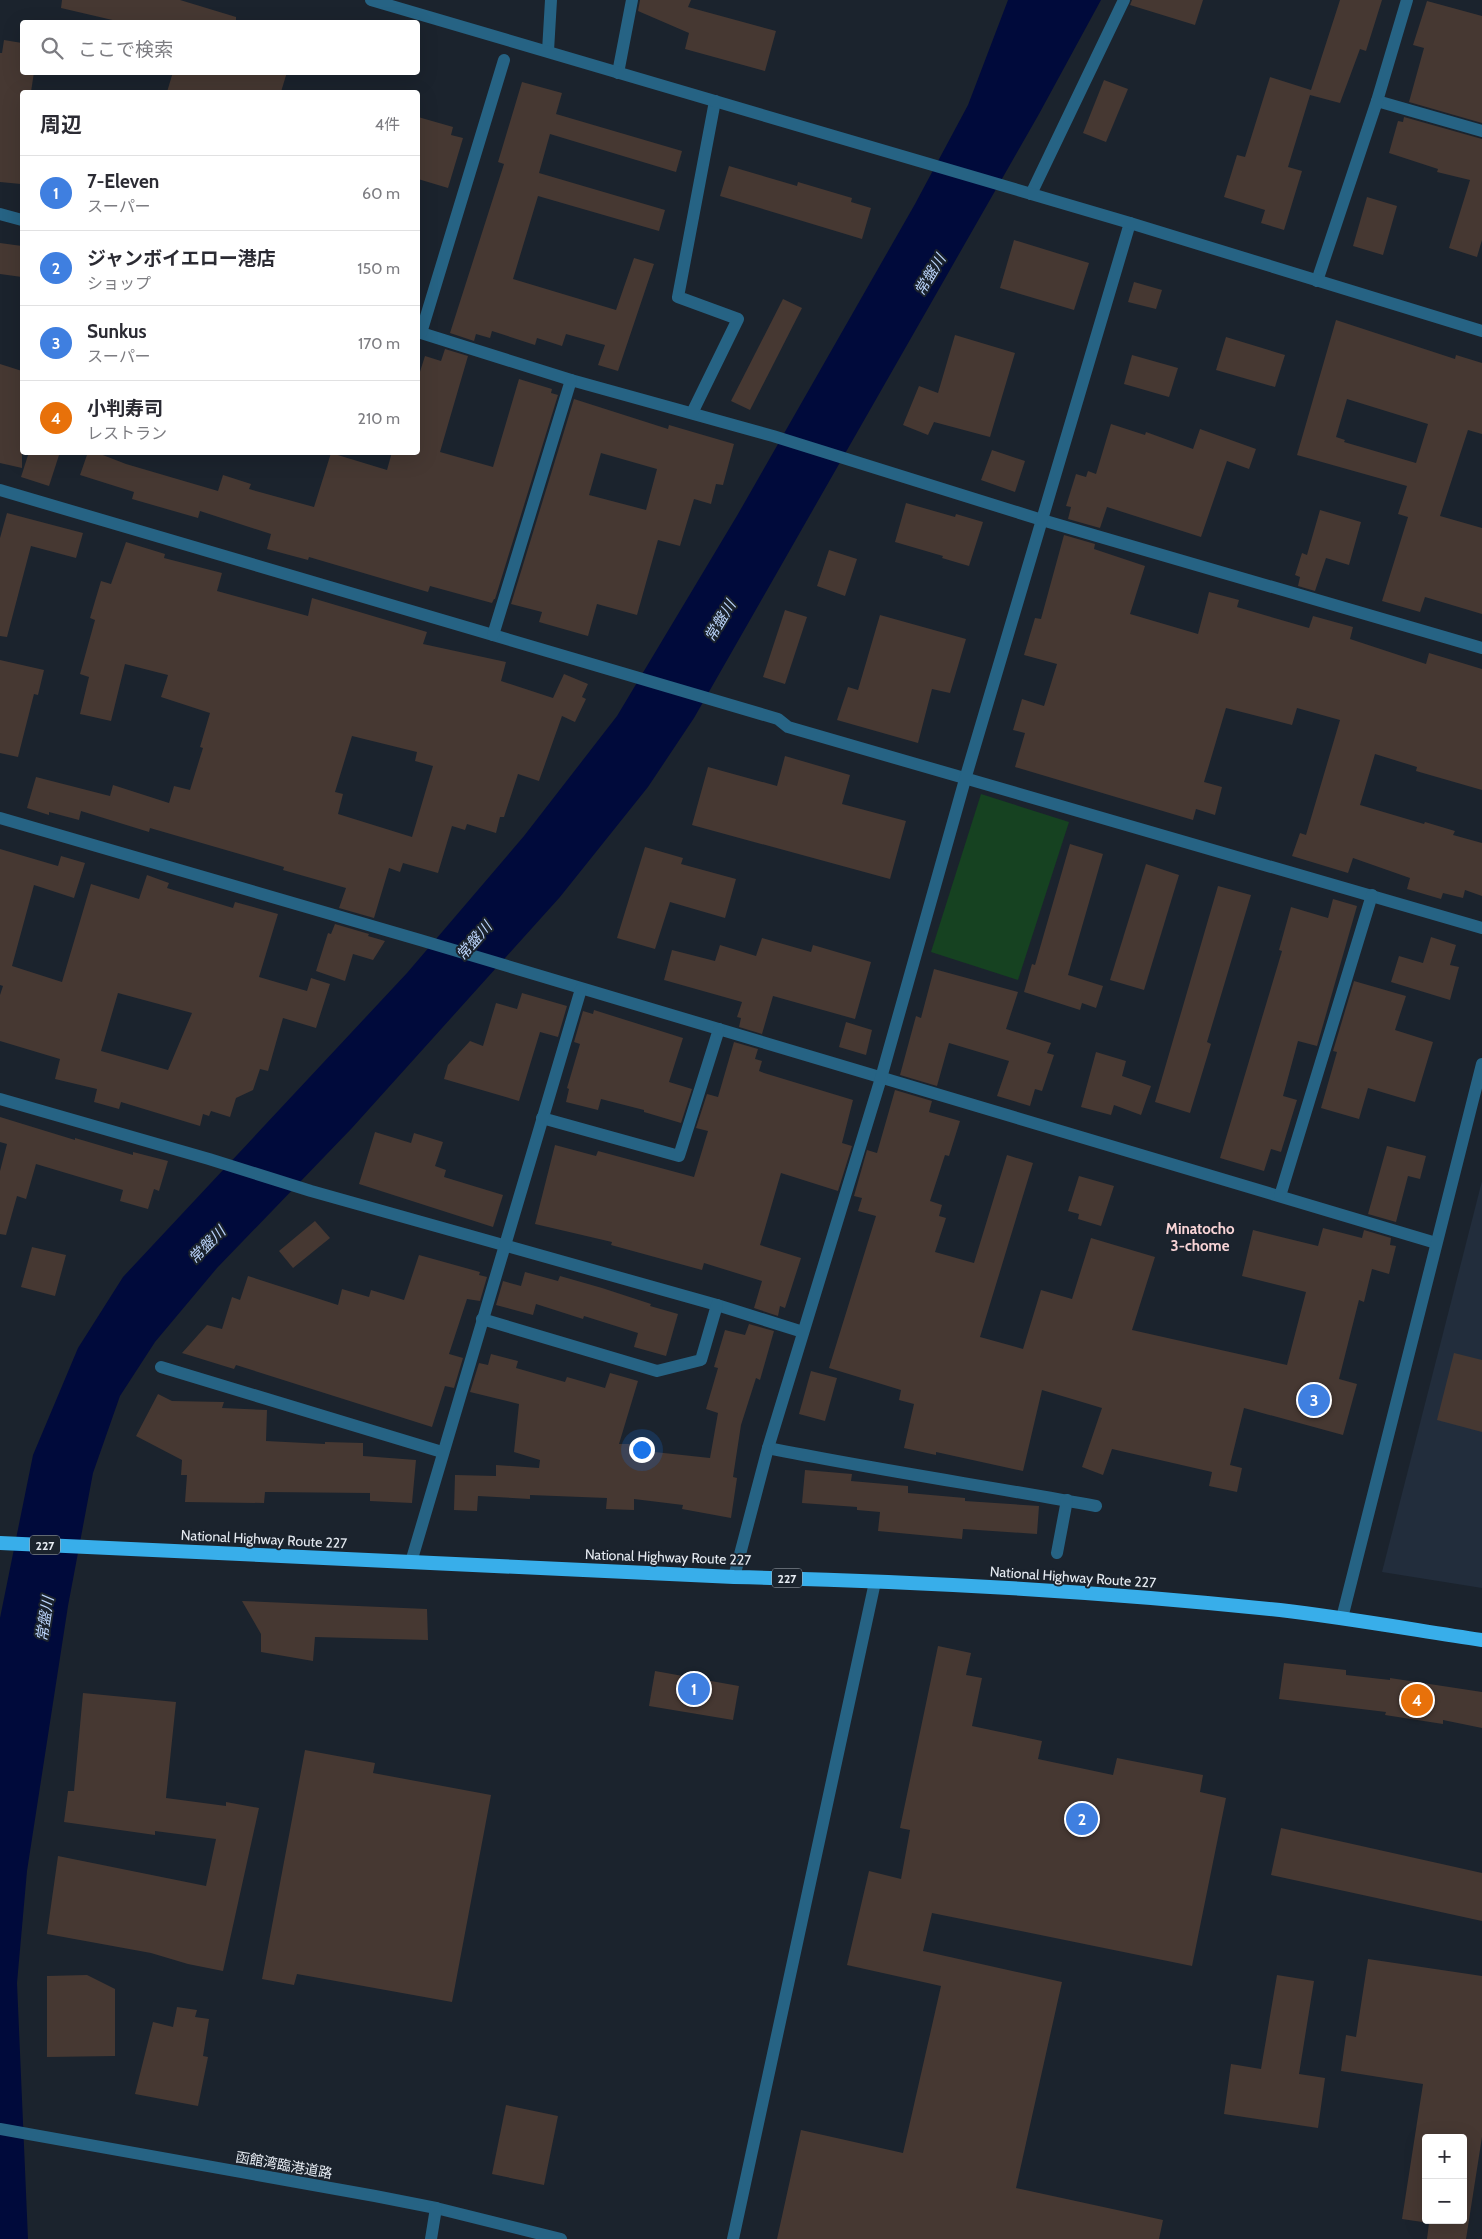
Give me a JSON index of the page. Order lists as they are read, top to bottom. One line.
{"streets":{"highway":["National Highway Route 227","227"],"street":["函館湾臨港道路"]},"districts":["Minatocho 3-chome"],"water":["常盤川"],"page":{"search":"ここで検索","heading":["周辺","4件"],"list":[{"mark":"1","name":"7-Eleven","note":"スーパー","value":"60 m"},{"mark":"2","name":"ジャンボイエロー港店","note":"ショップ","value":"150 m"},{"mark":"3","name":"Sunkus","note":"スーパー","value":"170 m"},{"mark":"4","name":"小判寿司","note":"レストラン","value":"210 m"}],"pins":["3","1","4","2"],"map_buttons":["+","−"]}}
